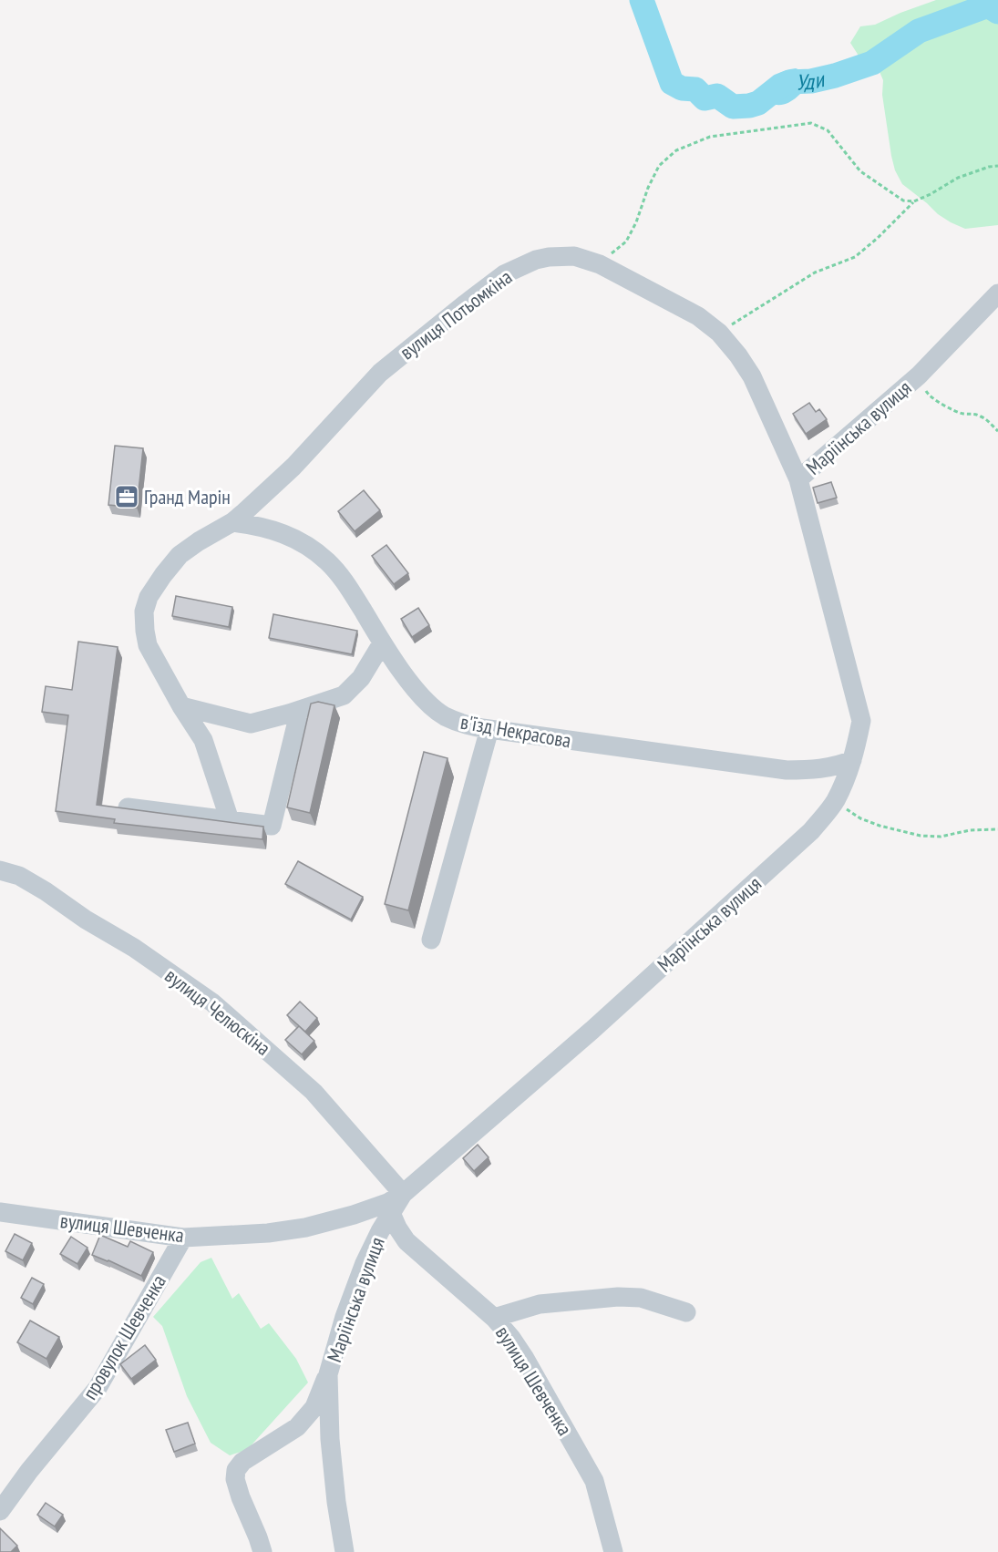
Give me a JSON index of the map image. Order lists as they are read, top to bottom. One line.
{"streets":{"street":["вулиця Потьомкіна","Маріїнська вулиця","в'їзд Некрасова","вулиця Челюскіна","вулиця Шевченка","провулок Шевченка"]},"crossings":[["вулиця Потьомкіна","Маріїнська вулиця"],["вулиця Потьомкіна","в'їзд Некрасова"],["Маріїнська вулиця","в'їзд Некрасова"],["Маріїнська вулиця","вулиця Челюскіна"],["Маріїнська вулиця","вулиця Шевченка"],["вулиця Челюскіна","вулиця Шевченка"],["вулиця Шевченка","провулок Шевченка"]],"water":["Уди"],"places":{"office":["Гранд Марін"]}}
